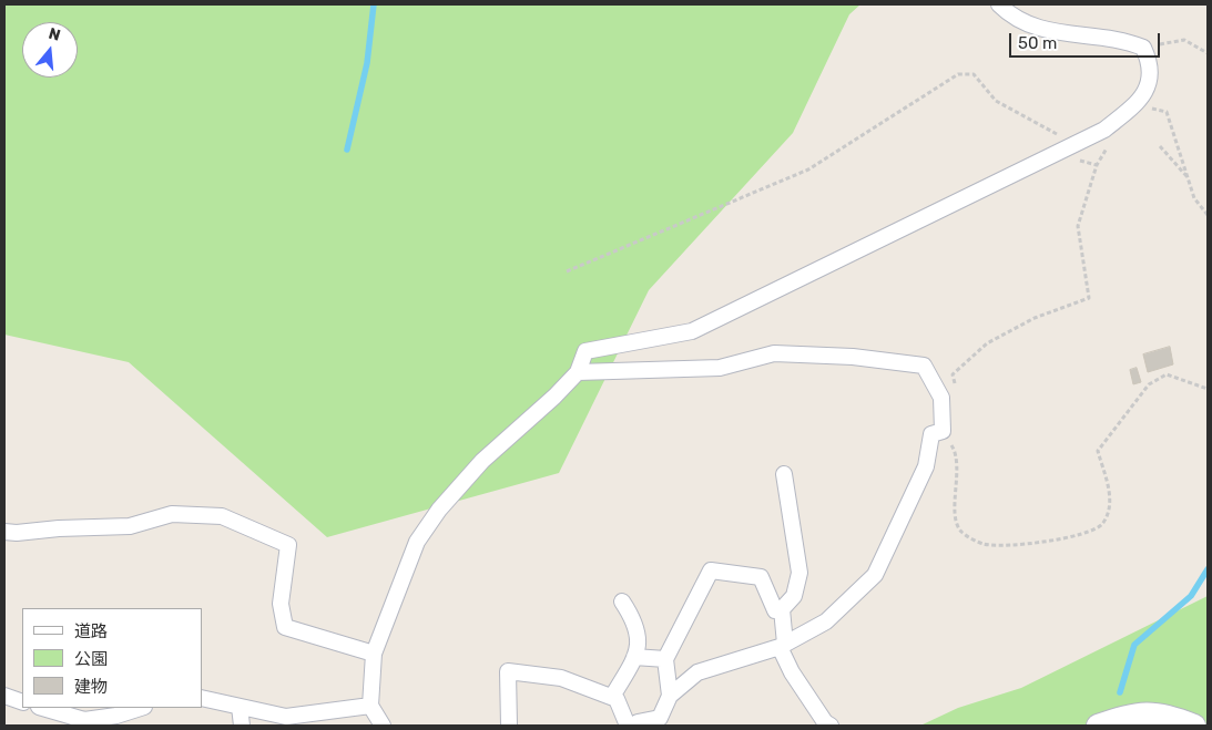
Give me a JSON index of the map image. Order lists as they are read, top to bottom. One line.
{"legend":["道路","公園","建物"],"scale_bar":"50 m","north":"top"}
